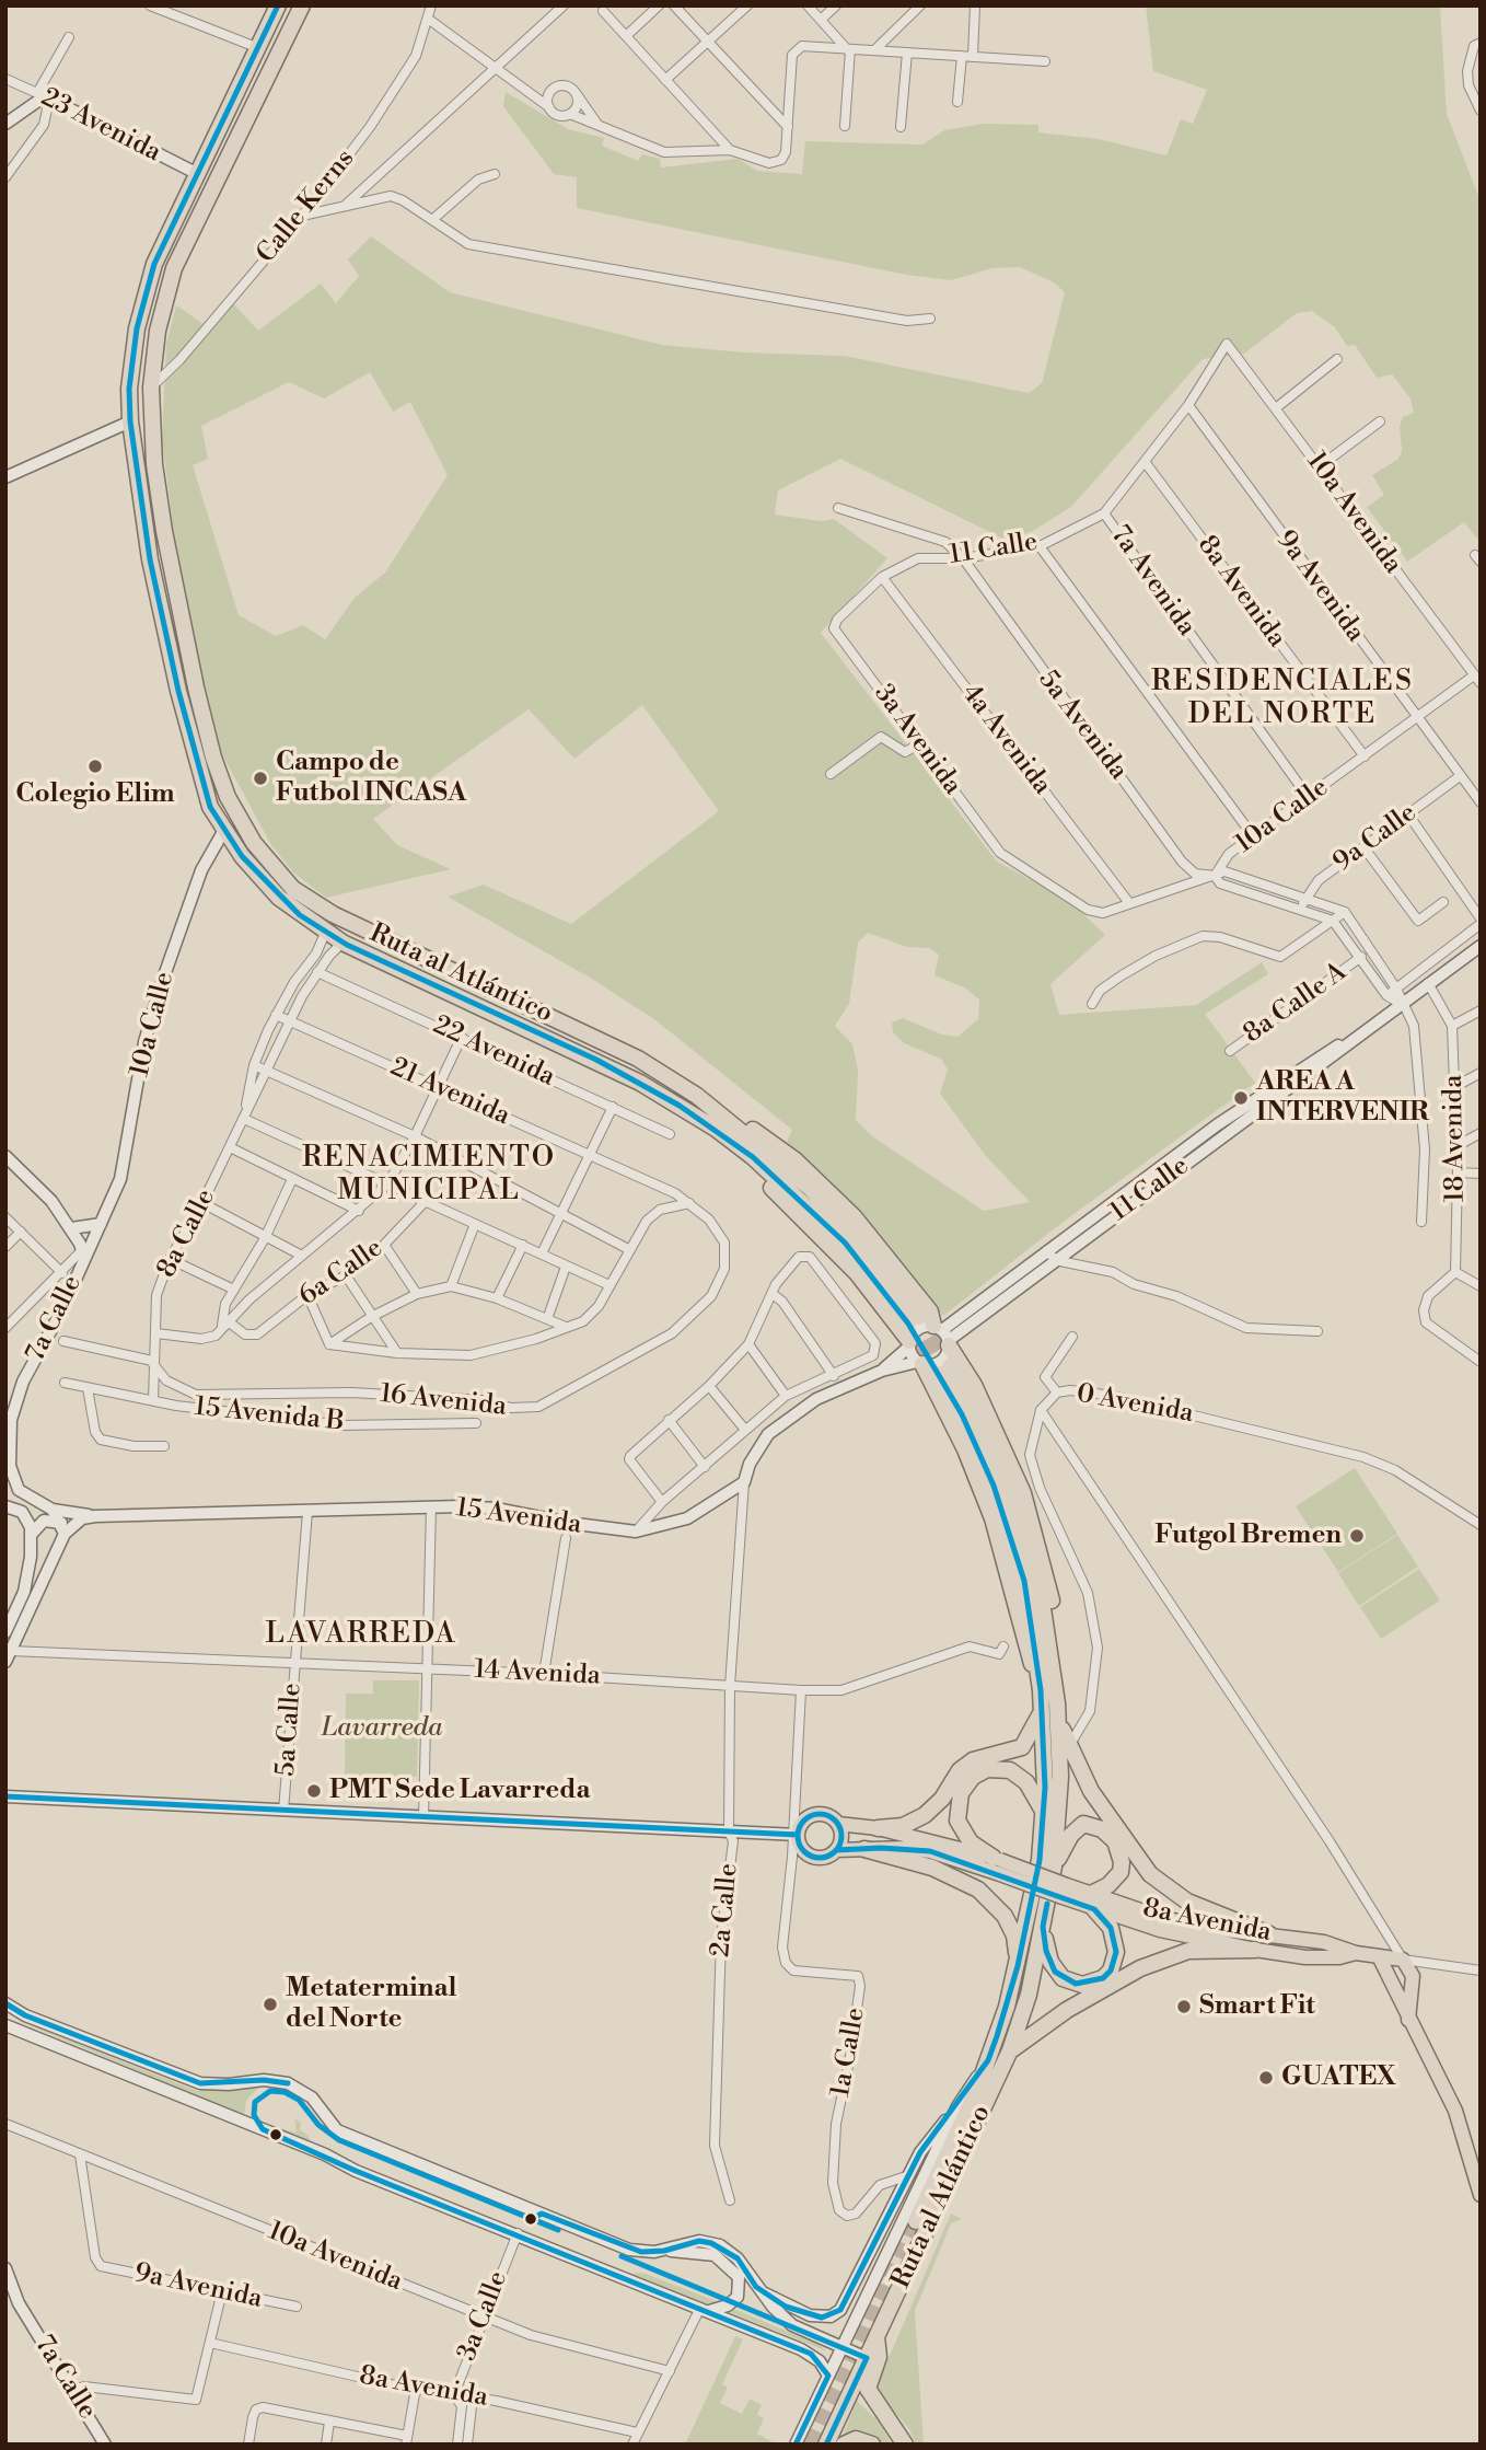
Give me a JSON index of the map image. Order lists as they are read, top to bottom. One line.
{"streets":{"highway":["Ruta al Atlántico"],"main road":["23 Avenida","11 Calle","8a Avenida","10a Calle","7a Calle","15 Avenida"],"street":["Calle Kerns","10a Avenida","7a Avenida","9a Avenida","5a Avenida","3a Avenida","4a Avenida","9a Calle","8a Calle A","22 Avenida","21 Avenida","18 Avenida","8a Calle","6a Calle","16 Avenida","0 Avenida","15 Avenida B","14 Avenida","5a Calle","2a Calle","1a Calle","3a Calle"]},"crossings":[["23 Avenida","Ruta al Atlántico"],["Calle Kerns","Ruta al Atlántico"],["10a Avenida","11 Calle"],["10a Avenida","9a Avenida"],["10a Avenida","10a Calle"],["10a Avenida","3a Calle"],["11 Calle","7a Avenida"],["11 Calle","9a Avenida"],["11 Calle","8a Avenida"],["11 Calle","5a Avenida"],["11 Calle","3a Avenida"],["11 Calle","4a Avenida"],["11 Calle","Ruta al Atlántico"],["11 Calle","18 Avenida"],["7a Avenida","10a Calle"],["9a Avenida","10a Calle"],["9a Avenida","9a Calle"],["8a Avenida","10a Calle"],["8a Avenida","1a Calle"],["8a Avenida","3a Calle"],["5a Avenida","10a Calle"],["5a Avenida","9a Calle"],["3a Avenida","10a Calle"],["4a Avenida","10a Calle"],["10a Calle","Ruta al Atlántico"],["10a Calle","7a Calle"],["Ruta al Atlántico","8a Calle"],["22 Avenida","8a Calle"],["21 Avenida","8a Calle"],["21 Avenida","16 Avenida"],["8a Calle","16 Avenida"],["8a Calle","15 Avenida B"],["15 Avenida","5a Calle"],["15 Avenida","2a Calle"],["14 Avenida","5a Calle"],["14 Avenida","2a Calle"],["14 Avenida","1a Calle"]],"districts":["RESIDENCIALES DEL NORTE","RENACIMIENTO MUNICIPAL","LAVARREDA"],"parks":["Lavarreda"],"places":["Colegio Elim","Campo de Futbol INCASA","AREA A INTERVENIR","Futgol Bremen","PMT Sede Lavarreda","Metaterminal del Norte","Smart Fit","GUATEX"]}
